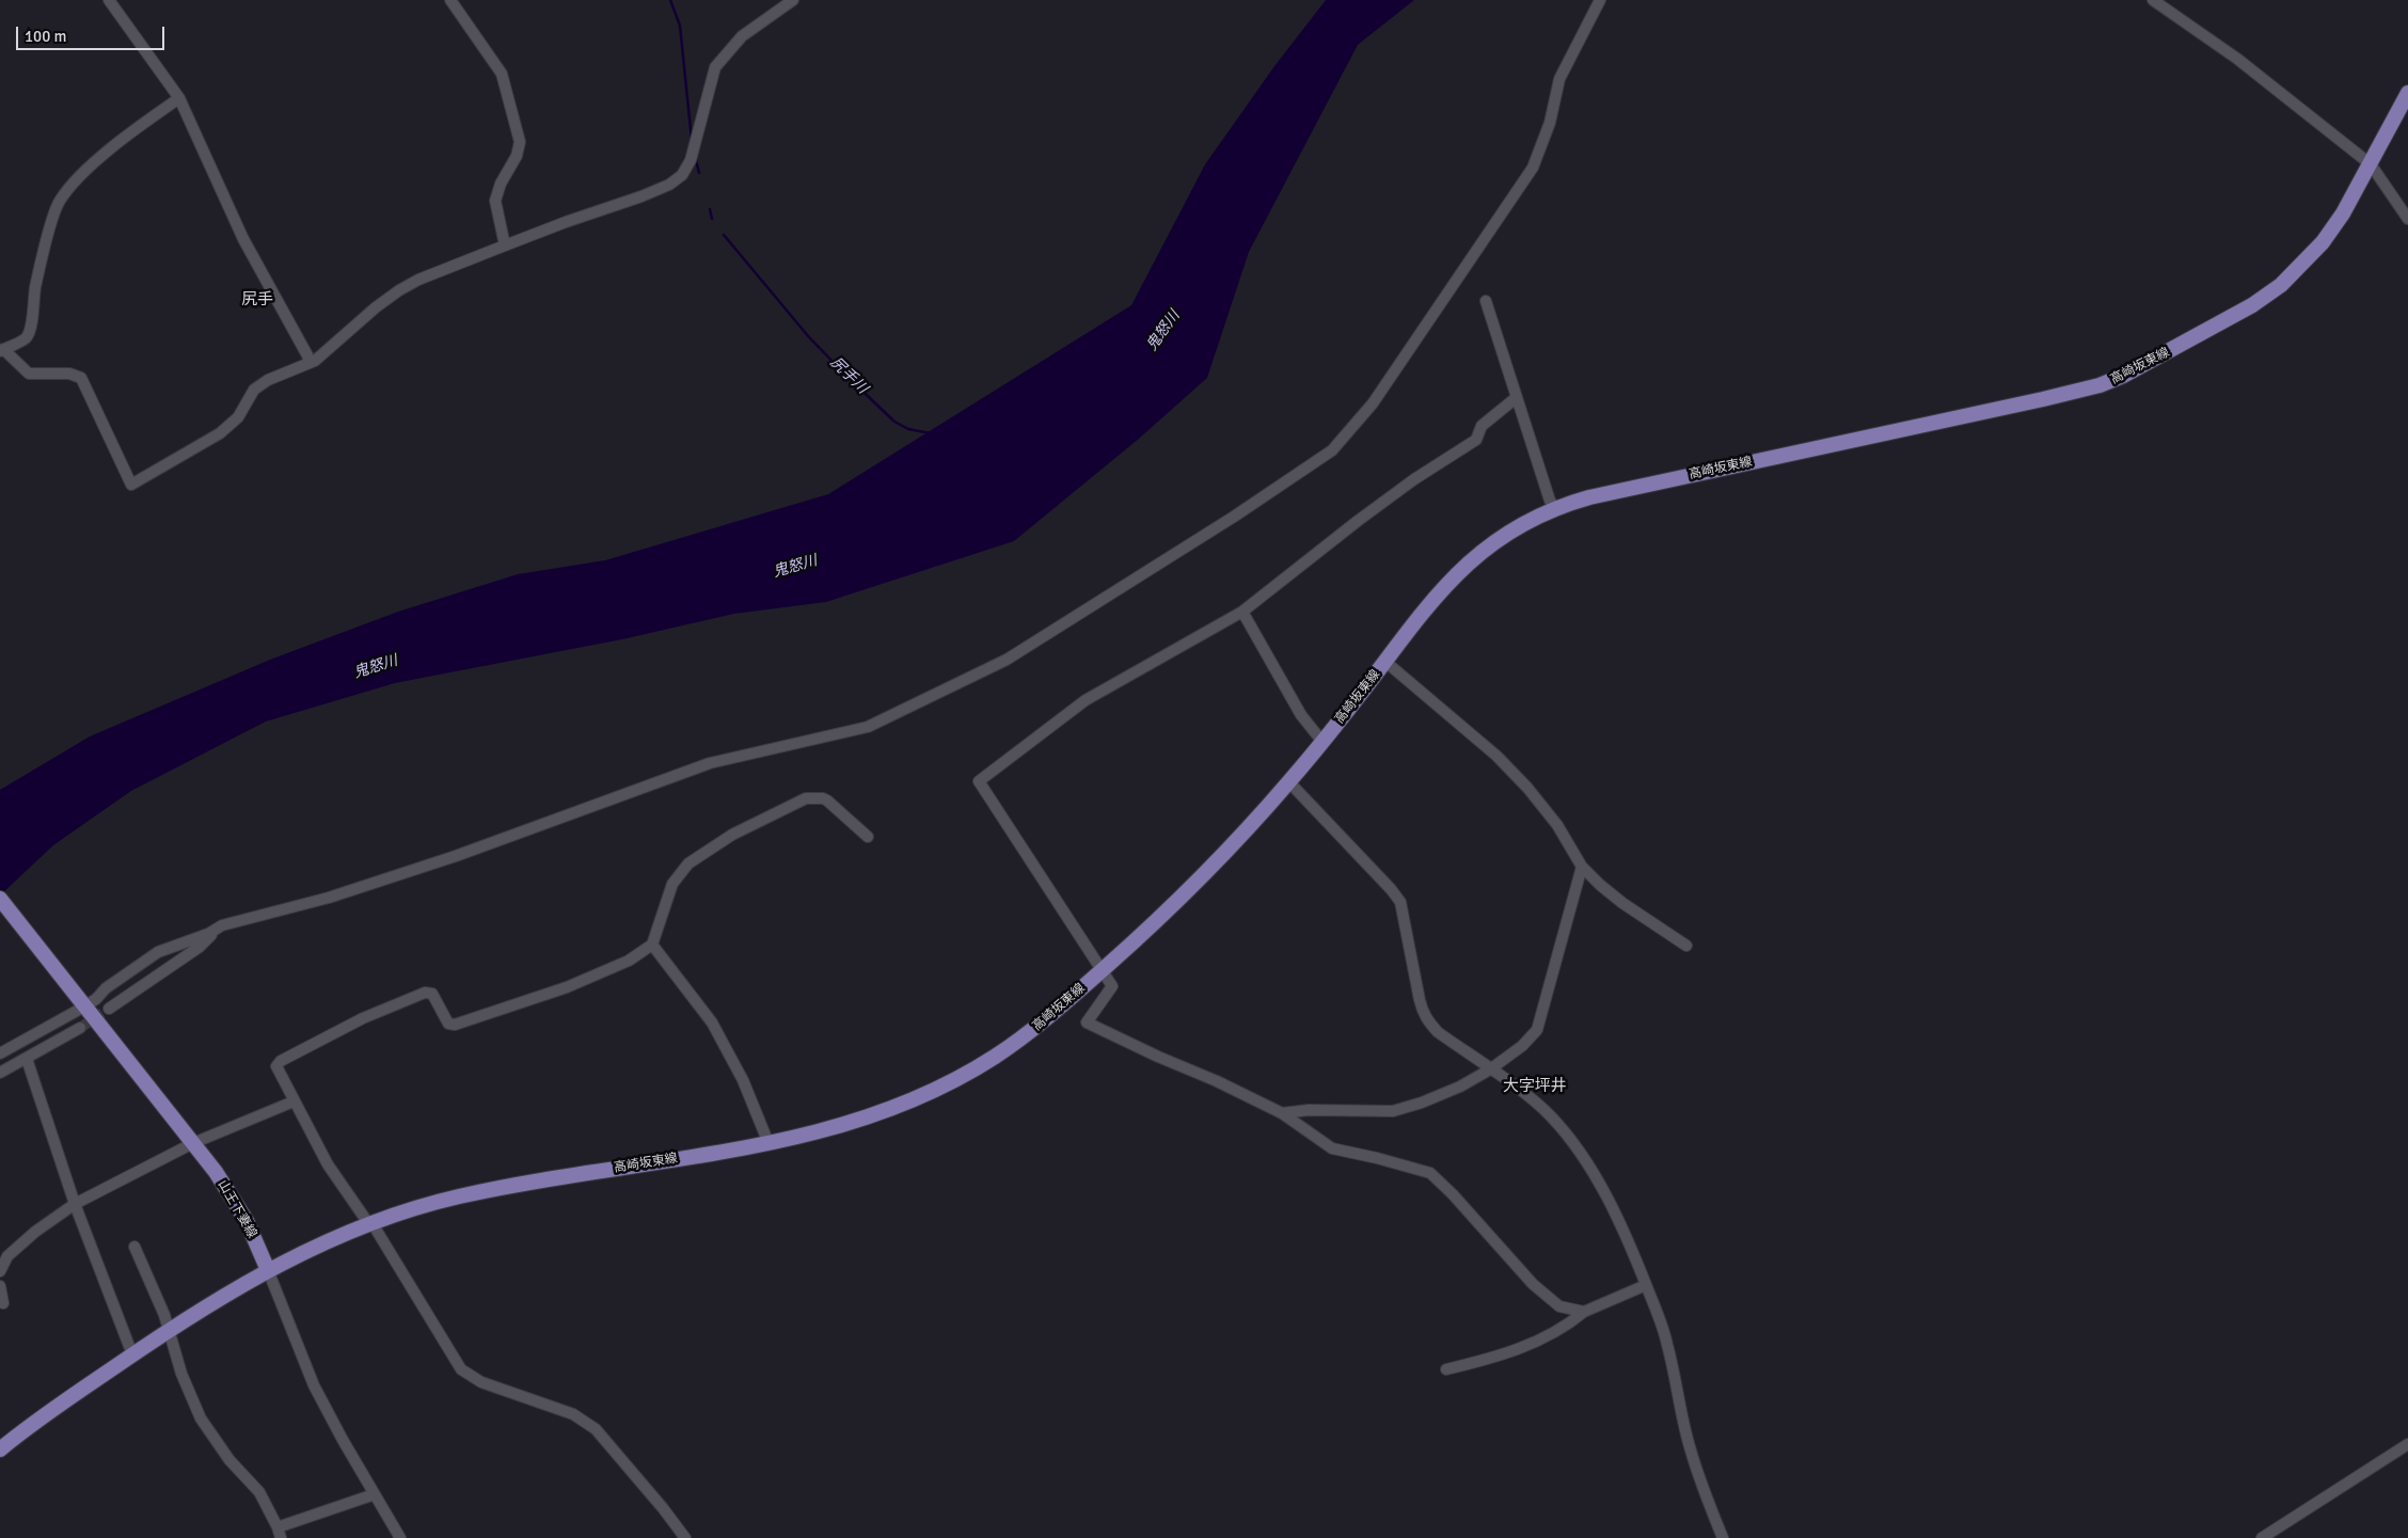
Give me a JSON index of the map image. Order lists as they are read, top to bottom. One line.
{"streets":{"main road":["高崎坂東線","山王下妻線"]},"crossings":[["高崎坂東線","山王下妻線"]],"districts":["尻手","大字坪井"],"water":["鬼怒川","尻手川"],"scale_bar":"100 m"}
